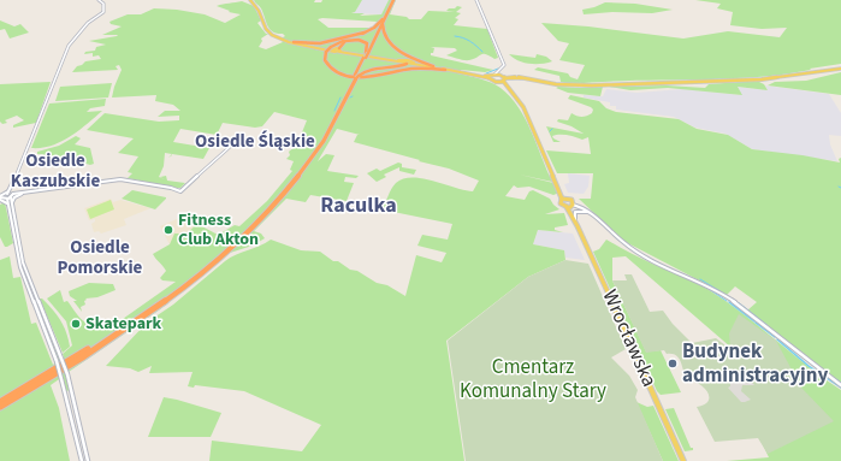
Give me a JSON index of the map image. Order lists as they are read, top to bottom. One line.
{"streets":{"main road":["Wrocławska"]},"districts":["Osiedle Śląskie","Osiedle Kaszubskie","Raculka","Osiedle Pomorskie"],"parks":["Cmentarz Komunalny Stary"],"places":["Fitness Club Akton","Skatepark","Budynek administracyjny"]}
